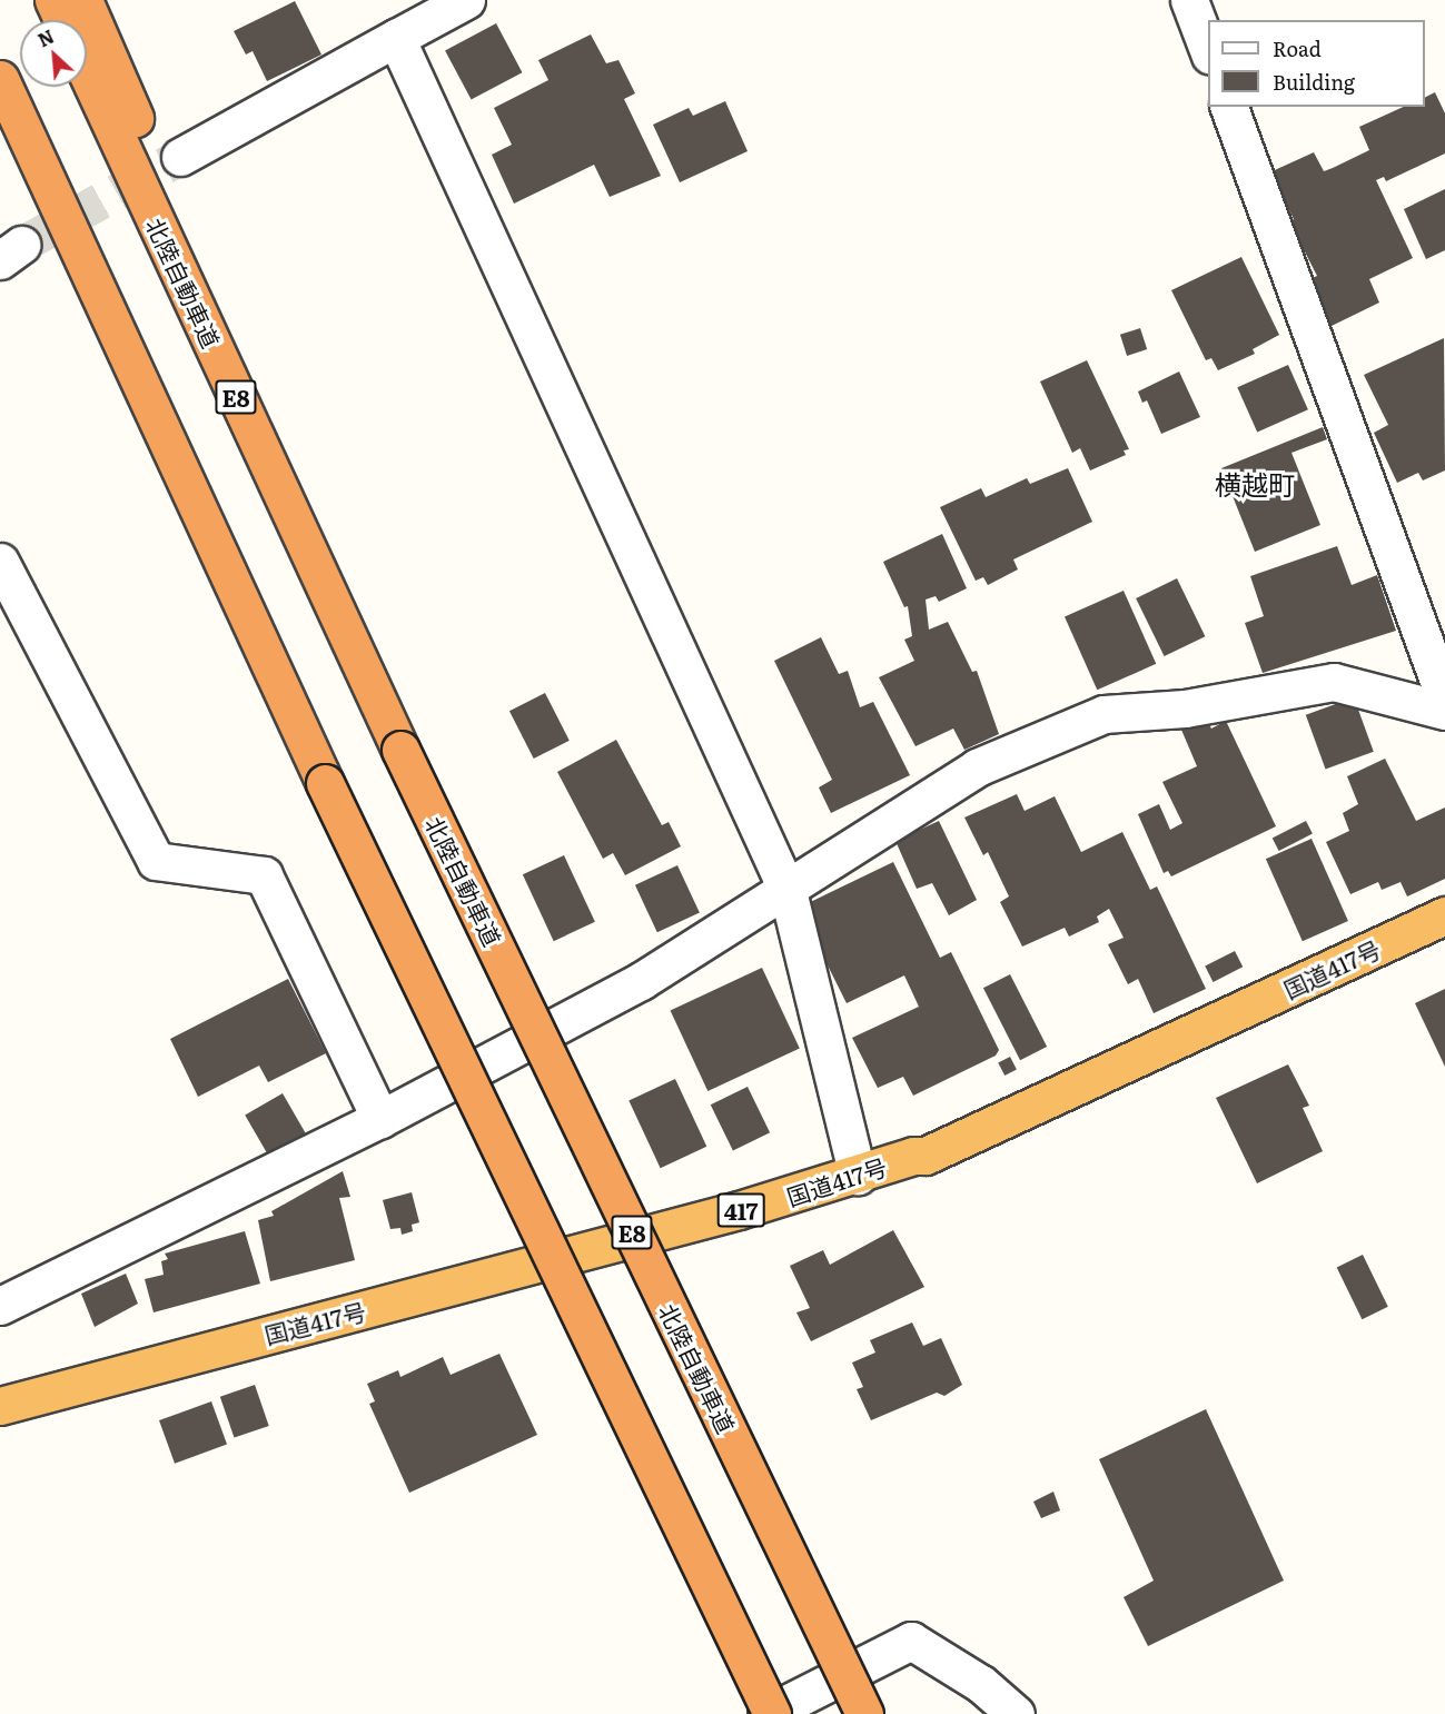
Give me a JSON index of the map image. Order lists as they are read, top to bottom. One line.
{"streets":{"highway":["北陸自動車道","E8","国道417号","417"]},"districts":["横越町"],"legend":["Road","Building"],"north":"top left"}
